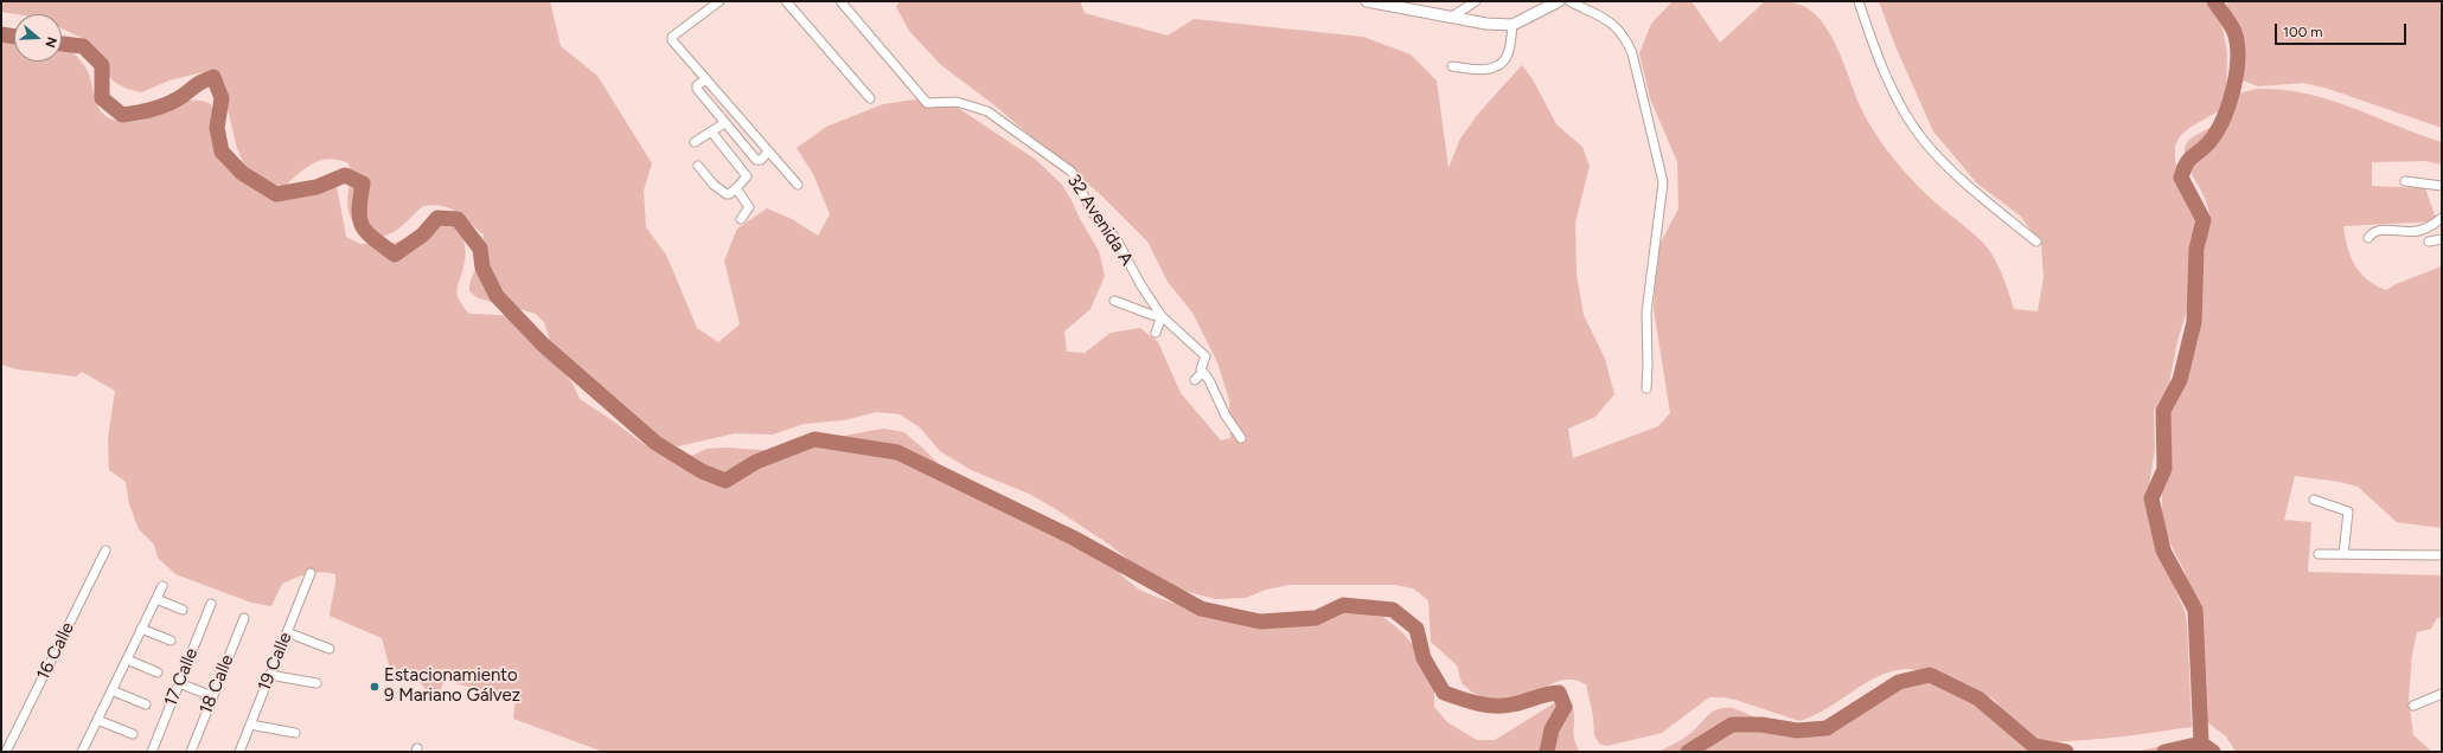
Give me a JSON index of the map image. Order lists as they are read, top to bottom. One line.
{"streets":{"street":["32 Avenida A","16 Calle","19 Calle","17 Calle","18 Calle"]},"places":["Estacionamiento 9 Mariano Gálvez"],"scale_bar":"100 m","north":"right"}
